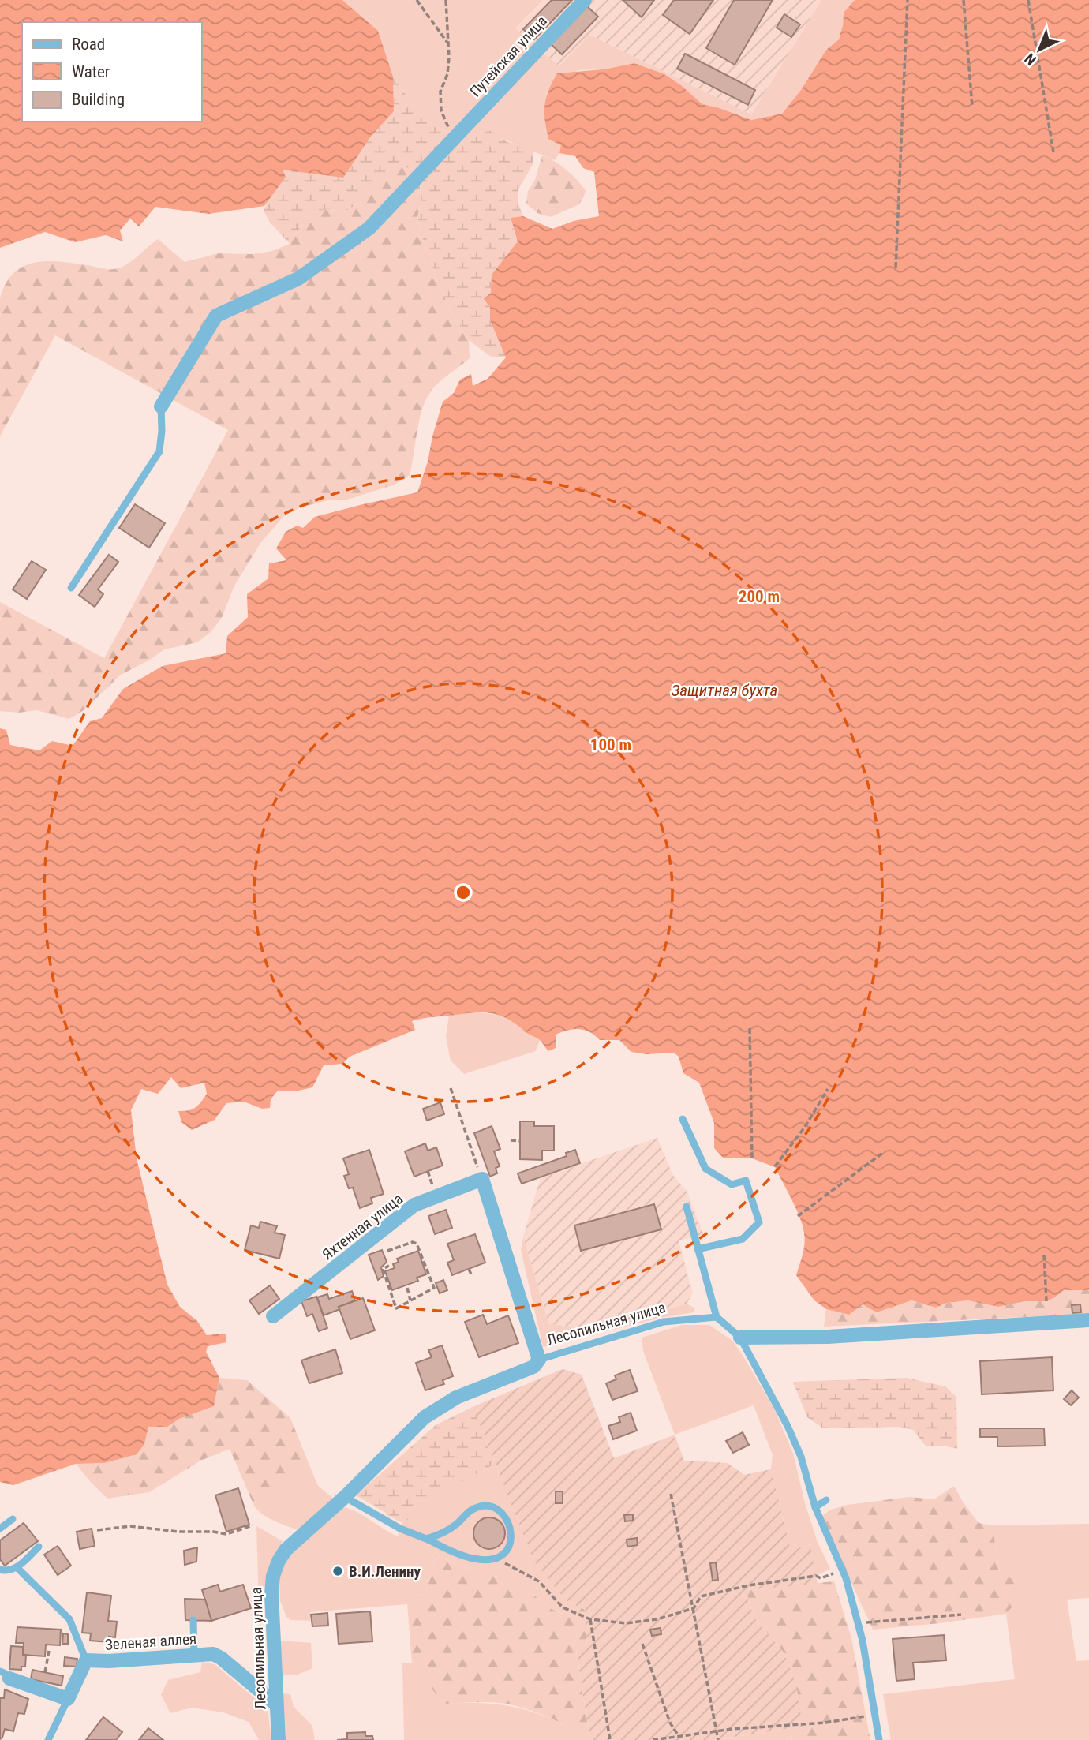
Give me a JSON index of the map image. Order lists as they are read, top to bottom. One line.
{"streets":{"street":["Путейская улица","Яхтенная улица","Лесопильная улица","Зеленая аллея"]},"crossings":[["Лесопильная улица","Зеленая аллея"]],"water":["Защитная бухта"],"places":["В.И.Ленину"],"legend":["Road","Water","Building"],"north":"bottom left","rings":["200 m","100 m"]}
